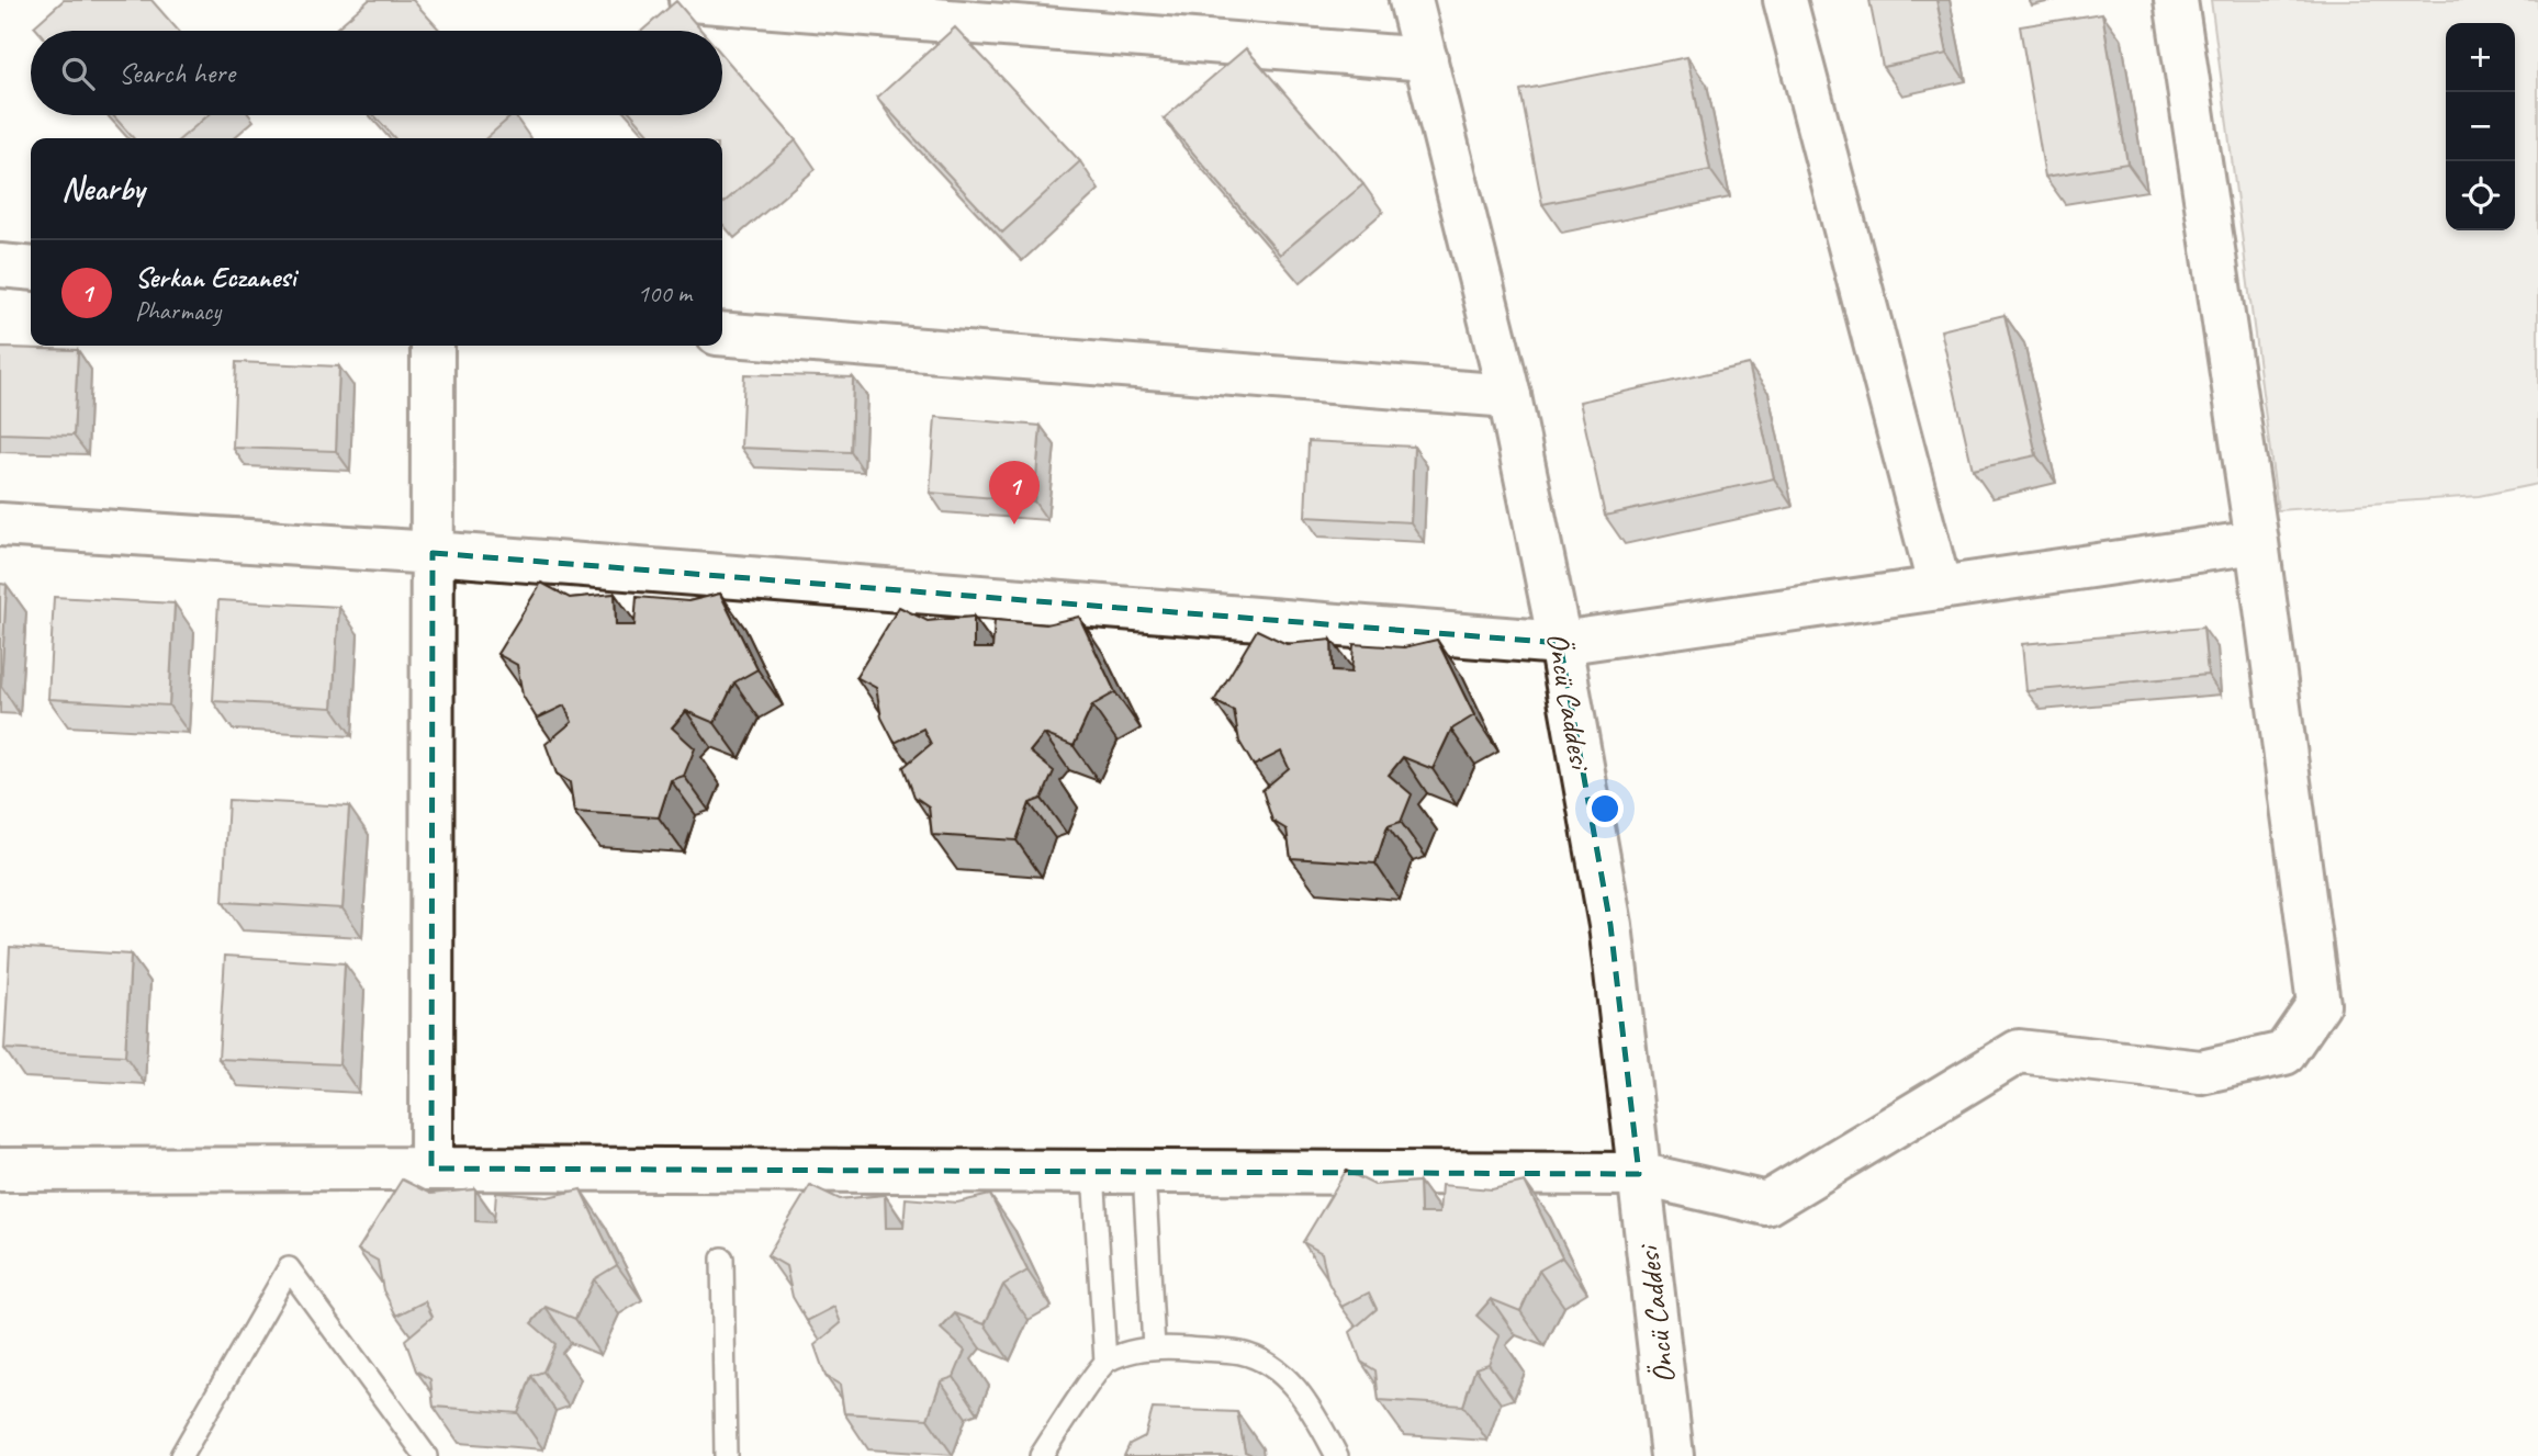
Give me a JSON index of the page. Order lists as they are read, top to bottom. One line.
{"streets":{"street":["Öncü Caddesi"]},"page":{"map_buttons":["+","−"],"search":"Search here","heading":"Nearby","list":[{"mark":"1","name":"Serkan Eczanesi","note":"Pharmacy","value":"100 m"}],"pins":"1"}}
